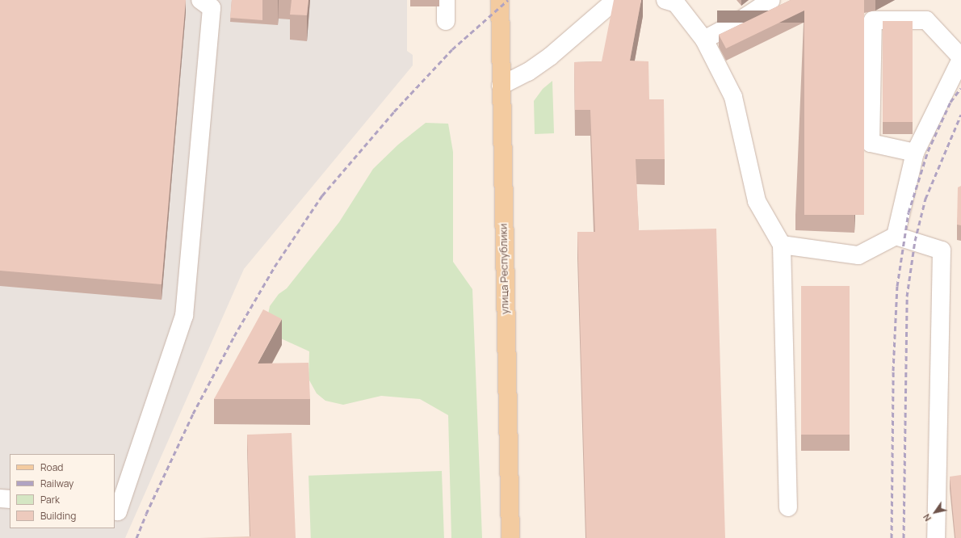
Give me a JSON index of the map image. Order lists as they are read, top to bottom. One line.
{"streets":{"main road":["улица Республики"]},"legend":["Road","Railway","Park","Building"],"north":"bottom left"}
